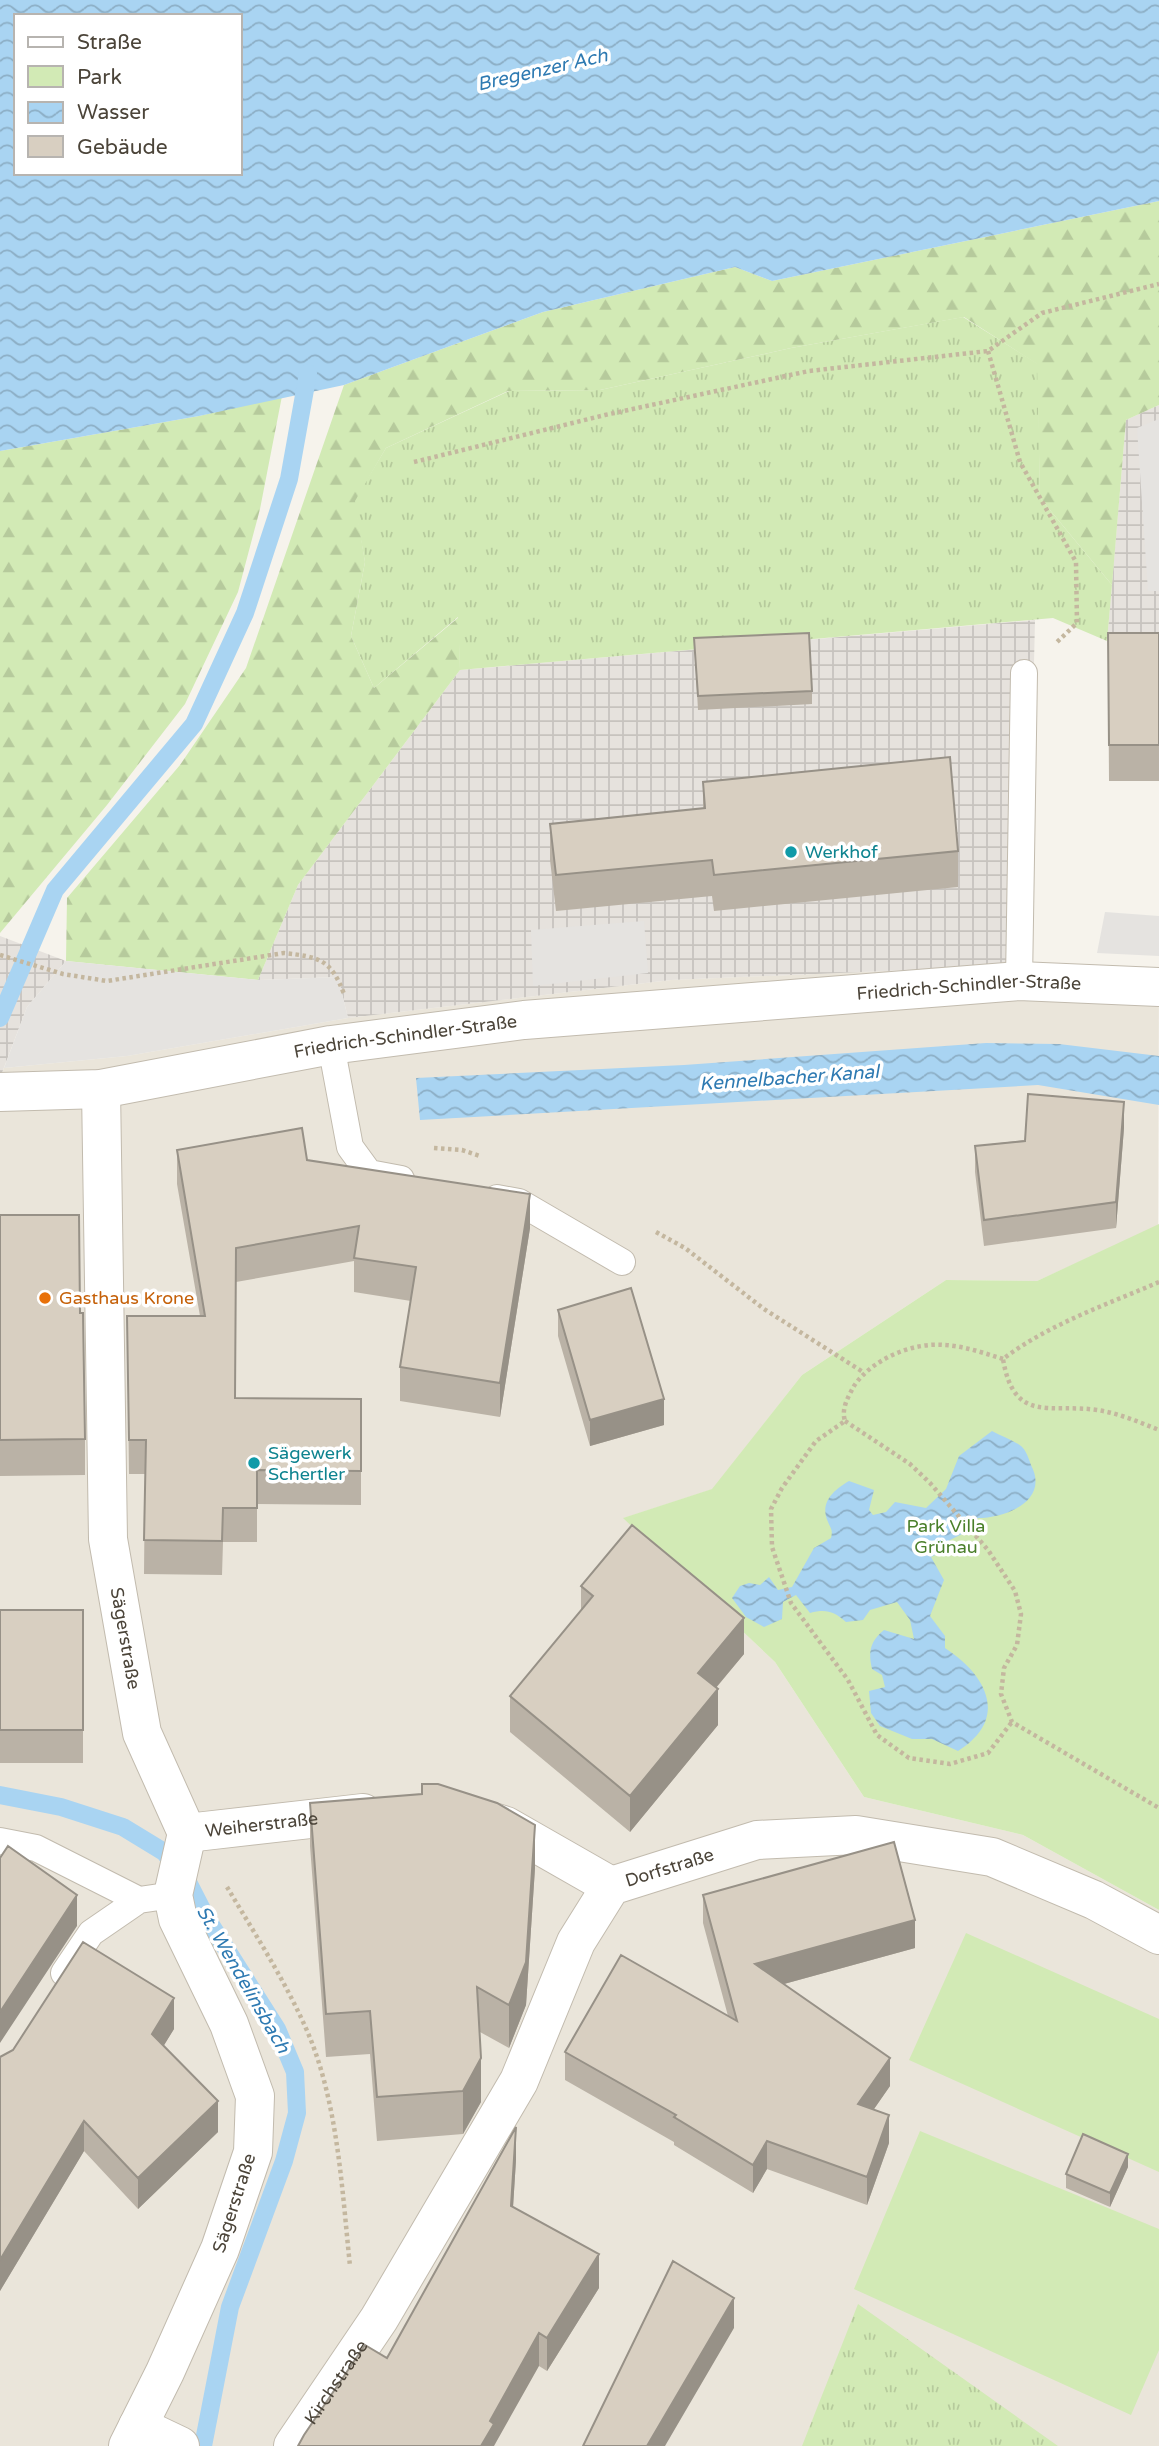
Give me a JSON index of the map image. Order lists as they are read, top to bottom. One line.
{"streets":{"street":["Friedrich-Schindler-Straße","Sägerstraße","Weiherstraße","Dorfstraße","Kirchstraße"]},"crossings":[["Friedrich-Schindler-Straße","Sägerstraße"],["Sägerstraße","Weiherstraße"],["Dorfstraße","Kirchstraße"]],"water":["Bregenzer Ach","Kennelbacher Kanal","St. Wendelinsbach"],"parks":["Park Villa Grünau"],"places":["Werkhof","Gasthaus Krone","Sägewerk Schertler"],"legend":["Straße","Park","Wasser","Gebäude"]}
